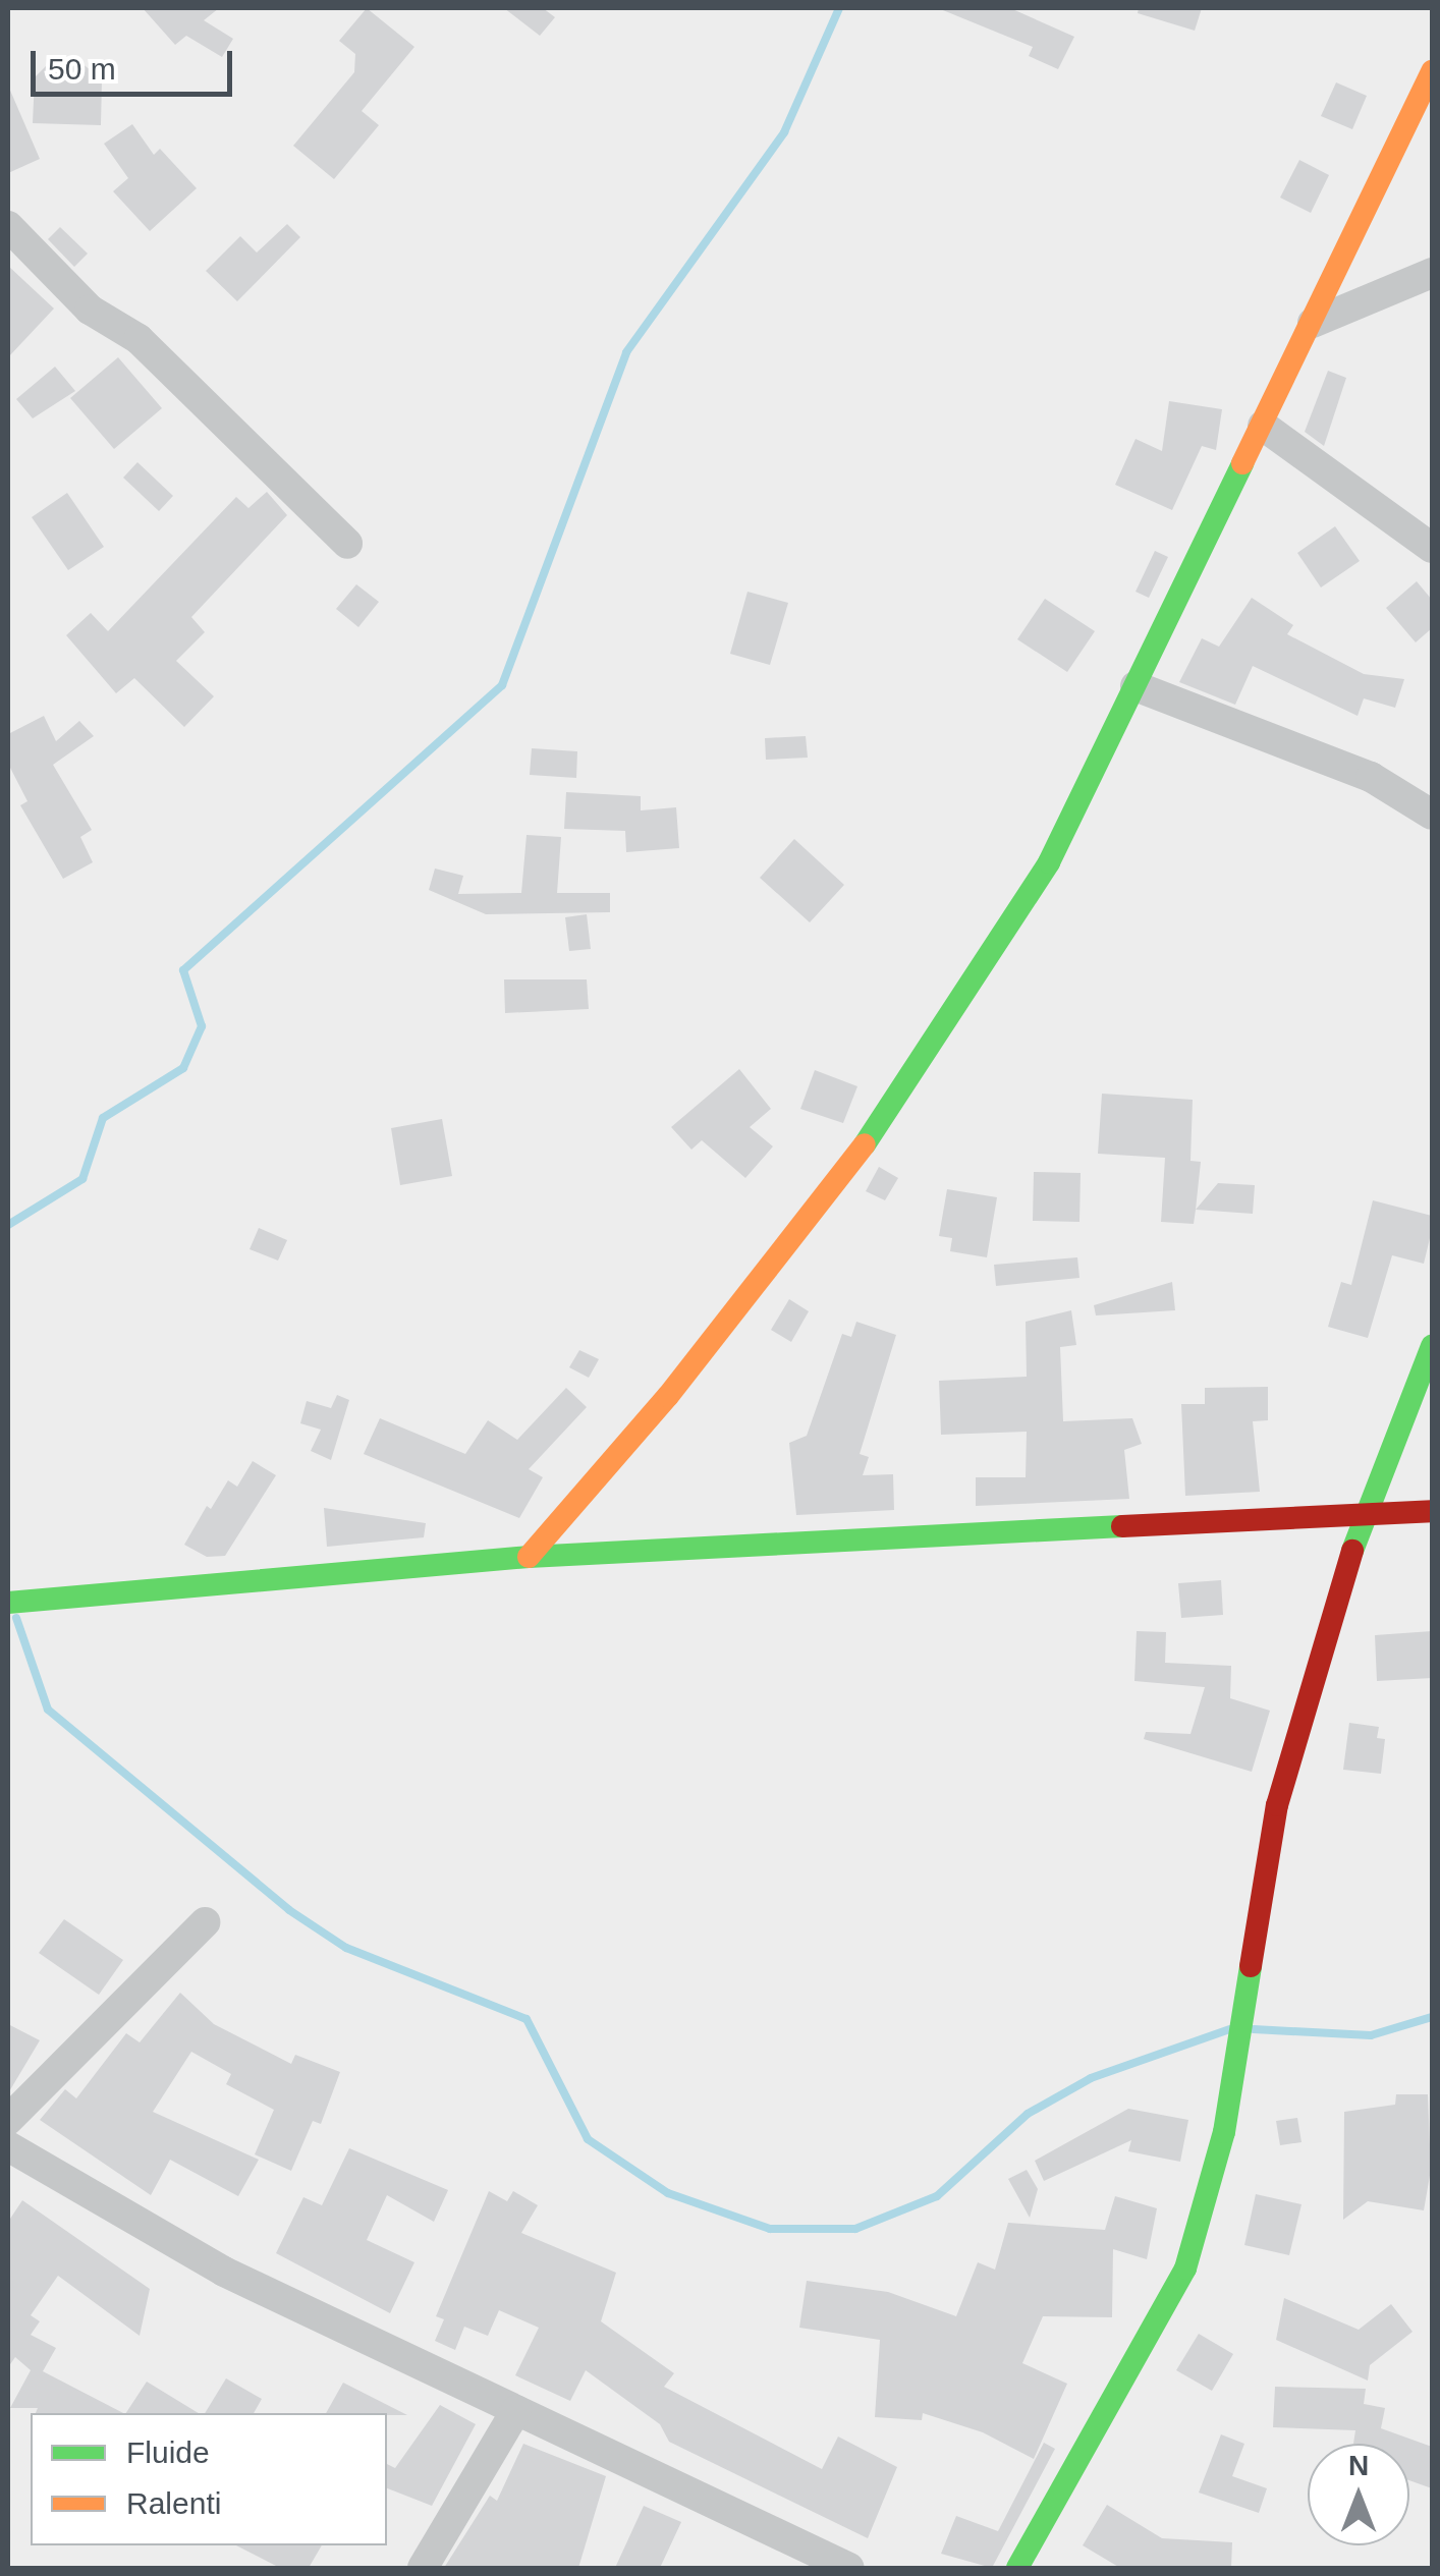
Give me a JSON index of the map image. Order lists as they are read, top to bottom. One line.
{"legend":["Fluide","Ralenti"],"scale_bar":"50 m","north":"top"}
